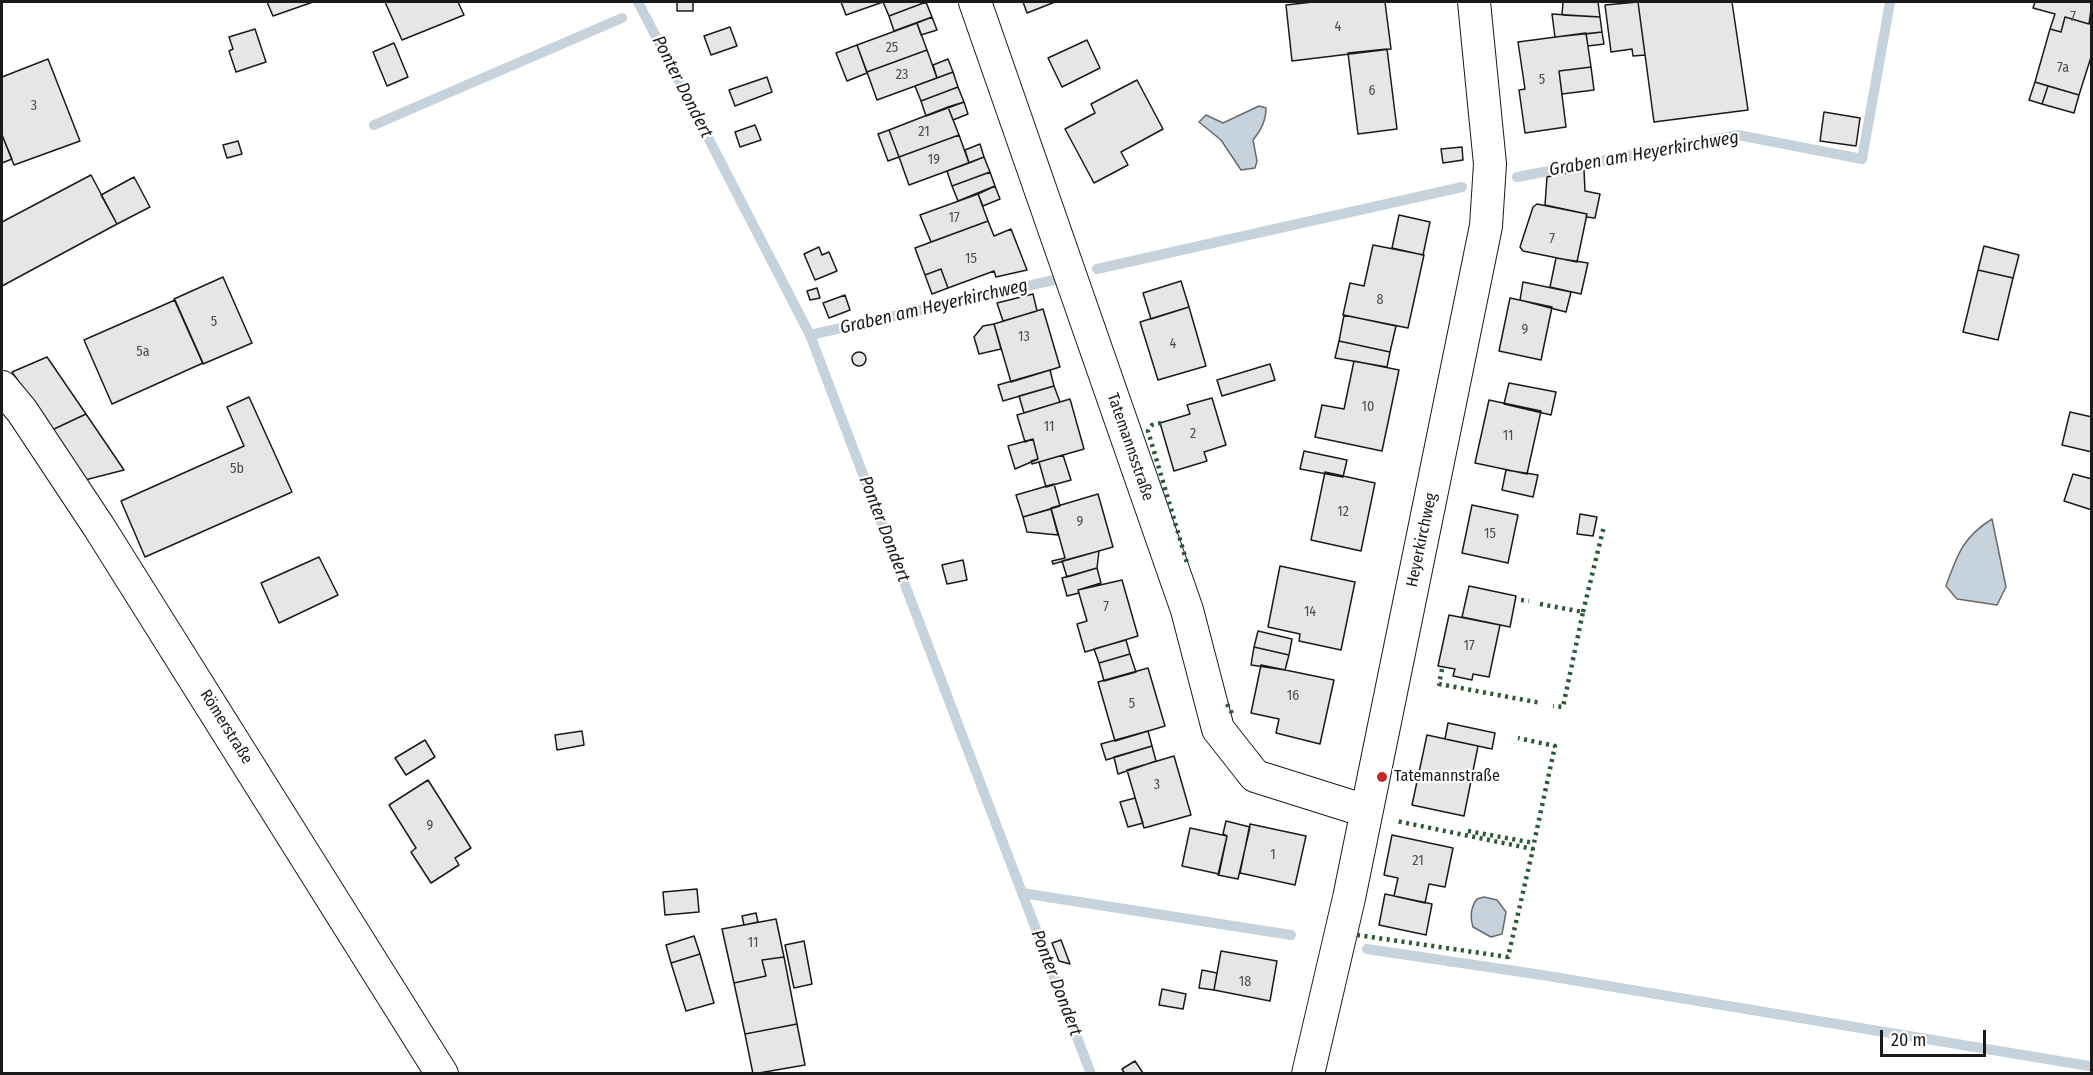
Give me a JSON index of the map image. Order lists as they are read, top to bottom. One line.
{"streets":{"street":["Tatemannsstraße","Heyerkirchweg","Römerstraße"]},"crossings":[["Tatemannsstraße","Heyerkirchweg"]],"water":["Ponter Dondert","Graben am Heyerkirchweg"],"places":["Tatemannstraße"],"house_numbers":["7","4","25","7a","23","5","6","3","21","19","17","7","15","8","5","9","13","4","5a","10","11","2","11","5b","12","9","15","7","14","17","16","5","3","9","1","21","11","18"],"scale_bar":"20 m"}
